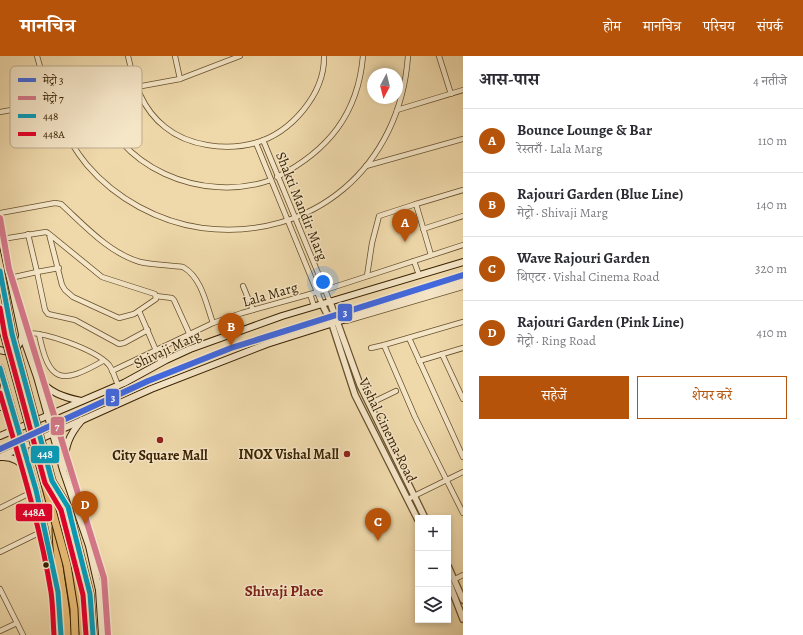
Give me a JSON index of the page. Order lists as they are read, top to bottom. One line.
{"streets":{"main road":["Shivaji Marg"],"street":["Shakti Mandir Marg","Lala Marg","Vishal Cinema Road"]},"crossings":[["Shakti Mandir Marg","Lala Marg"],["Shakti Mandir Marg","Shivaji Marg"],["Shakti Mandir Marg","Vishal Cinema Road"],["Shivaji Marg","Vishal Cinema Road"]],"districts":["Shivaji Place"],"places":["City Square Mall","INOX Vishal Mall"],"lines":["metro line 7","transit line 448","metro line 3","transit line 448A"],"legend":["मेट्रो 3","मेट्रो 7","448","448A"],"north":"bottom","page":{"header":"मानचित्र","nav":["होम","मानचित्र","परिचय","संपर्क"],"heading":["आस-पास","4 नतीजे"],"list":[{"mark":"A","name":"Bounce Lounge & Bar","note":"रेस्तराँ · Lala Marg","value":"110 m"},{"mark":"B","name":"Rajouri Garden (Blue Line)","note":"मेट्रो · Shivaji Marg","value":"140 m"},{"mark":"C","name":"Wave Rajouri Garden","note":"थिएटर · Vishal Cinema Road","value":"320 m"},{"mark":"D","name":"Rajouri Garden (Pink Line)","note":"मेट्रो · Ring Road","value":"410 m"}],"pins":["A","B","D","C"],"buttons":["सहेजें","शेयर करें"],"map_buttons":["+","−"]}}
